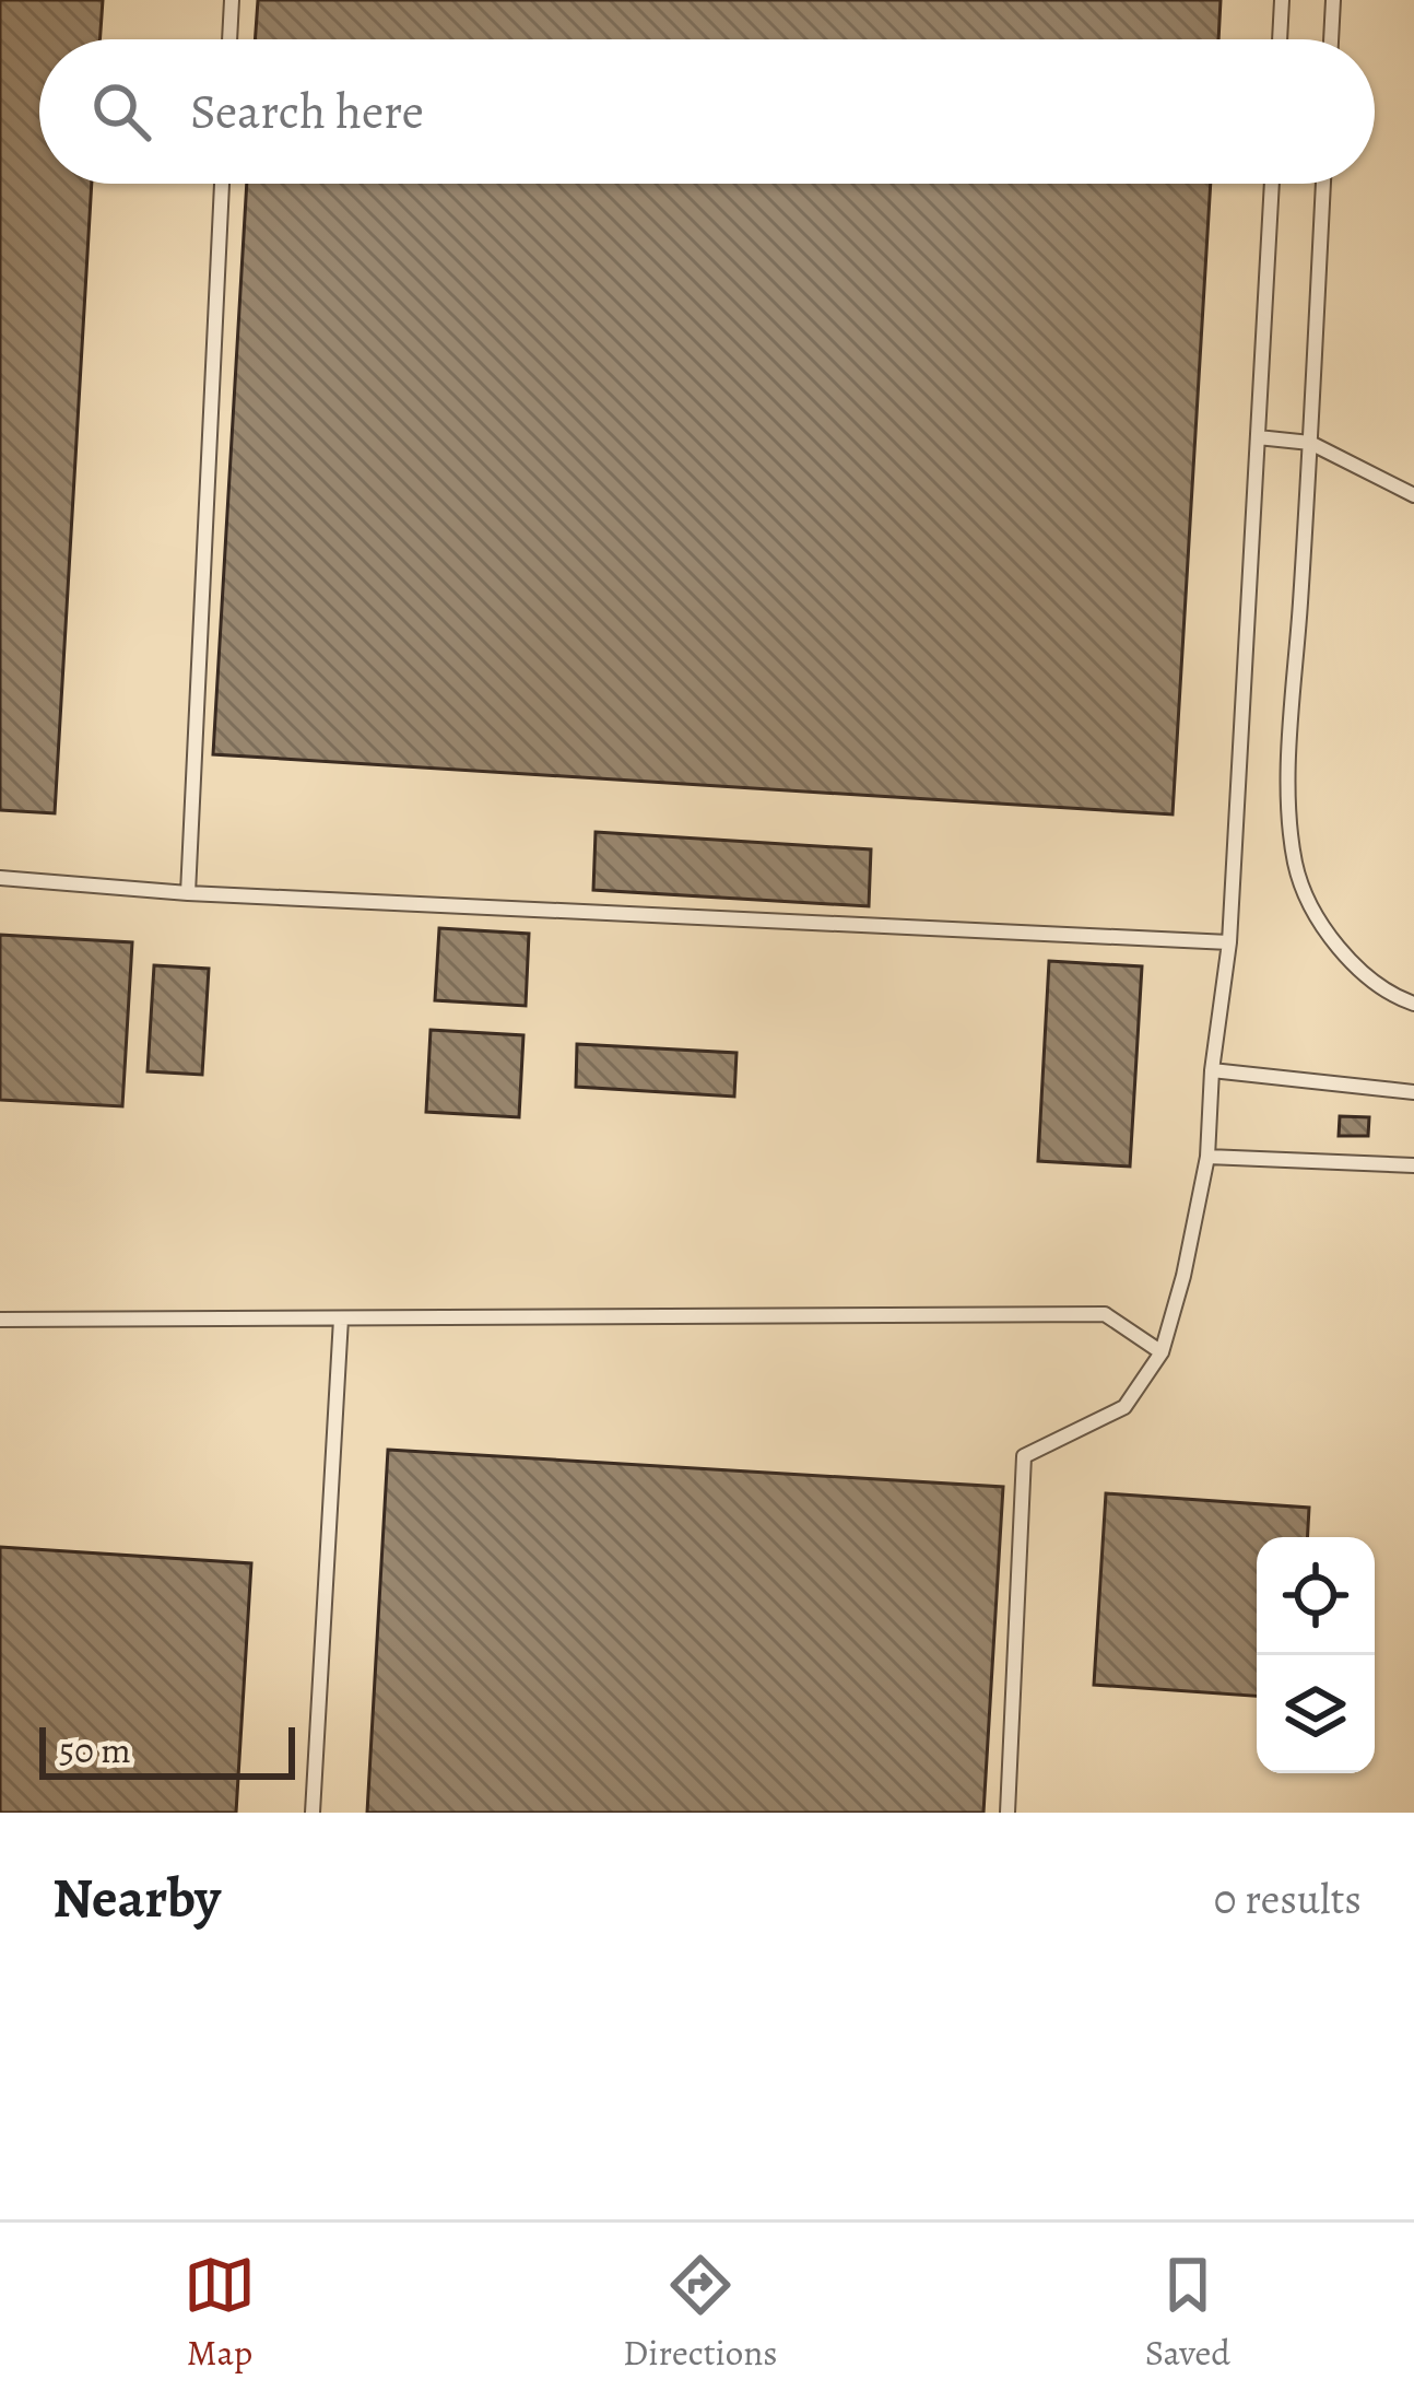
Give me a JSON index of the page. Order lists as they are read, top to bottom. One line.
{"scale_bar":"50 m","page":{"search":"Search here","scale":"50 m","heading":["Nearby","0 results"],"nav":["Map","Directions","Saved"]}}
